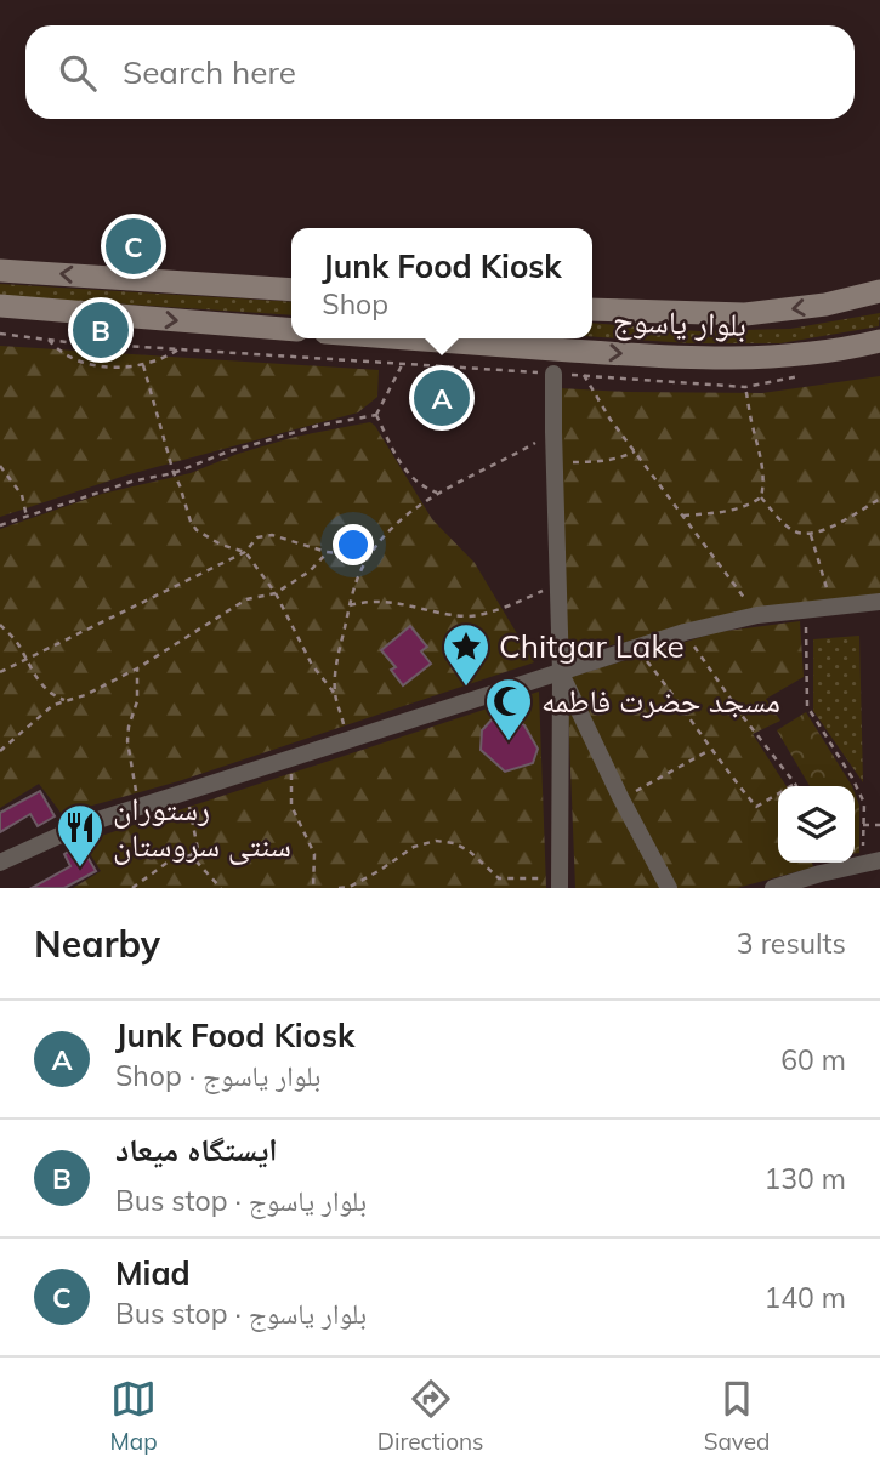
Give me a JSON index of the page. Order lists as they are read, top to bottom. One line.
{"streets":{"main road":["بلوار یاسوج"]},"places":{"place":["Chitgar Lake"],"mosque":["مسجد حضرت فاطمه"],"restaurant":["رستوران سنتی سروستان"]},"page":{"search":"Search here","pins":["C","B","A"],"popup":["Junk Food Kiosk","Shop"],"heading":["Nearby","3 results"],"list":[{"mark":"A","name":"Junk Food Kiosk","note":"Shop · بلوار یاسوج","value":"60 m"},{"mark":"B","name":"ایستگاه میعاد","note":"Bus stop · بلوار یاسوج","value":"130 m"},{"mark":"C","name":"Miad","note":"Bus stop · بلوار یاسوج","value":"140 m"}],"nav":["Map","Directions","Saved"]}}
